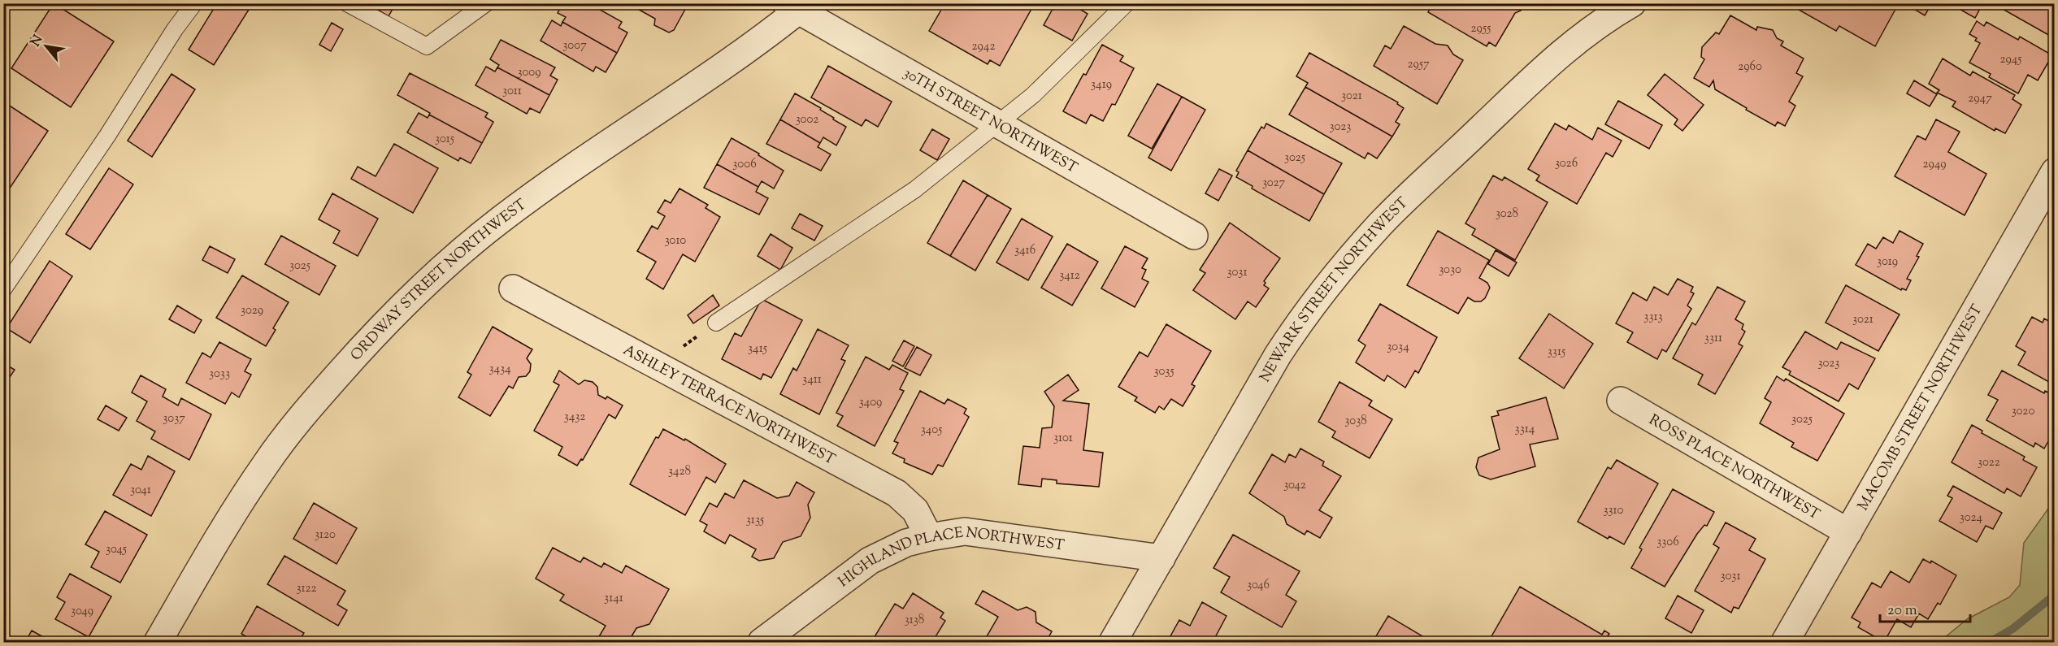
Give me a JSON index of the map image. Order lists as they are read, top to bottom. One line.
{"streets":{"street":["30TH STREET NORTHWEST","ORDWAY STREET NORTHWEST","NEWARK STREET NORTHWEST","ASHLEY TERRACE NORTHWEST","MACOMB STREET NORTHWEST","ROSS PLACE NORTHWEST","HIGHLAND PLACE NORTHWEST"]},"crossings":[["30TH STREET NORTHWEST","ORDWAY STREET NORTHWEST"],["NEWARK STREET NORTHWEST","HIGHLAND PLACE NORTHWEST"],["ASHLEY TERRACE NORTHWEST","HIGHLAND PLACE NORTHWEST"],["MACOMB STREET NORTHWEST","ROSS PLACE NORTHWEST"]],"house_numbers":["2955","3007","2942","2945","2957","2960","3009","3419","3011","3021","2947","3002","3023","3015","3025","3026","3006","2949","3027","3028","3010","3416","3019","3025","3030","3031","3412","3029","3313","3021","3311","3034","3415","3315","3023","3434","3035","3033","3411","3409","3020","3432","3037","3025","3038","3314","3405","3101","3022","3428","3042","3041","3310","3024","3135","3120","3306","3045","3031","3046","3122","3141","3049","3138"],"scale_bar":"20 m","north":"top left"}
